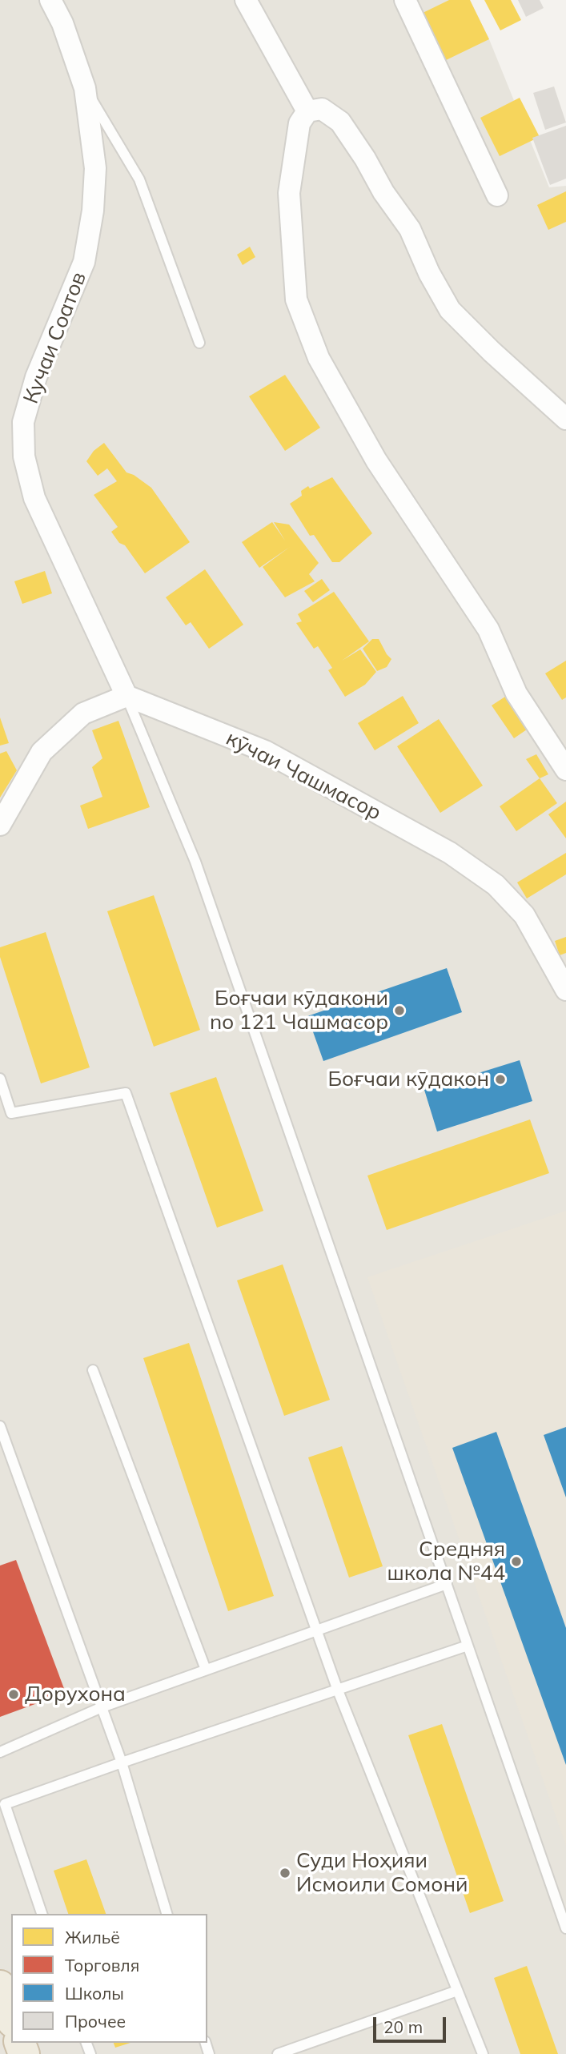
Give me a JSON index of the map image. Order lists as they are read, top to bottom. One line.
{"streets":{"street":["Кучаи Соатов","кӯчаи Чашмасор"]},"crossings":[["Кучаи Соатов","кӯчаи Чашмасор"]],"places":["Боғчаи кӯдакони no 121 Чашмасор","Боғчаи кӯдакон","Средняя школа №44","Дорухона","Суди Ноҳияи Исмоили Сомонӣ"],"legend":["Жильё","Торговля","Школы","Прочее"],"scale_bar":"20 m"}
